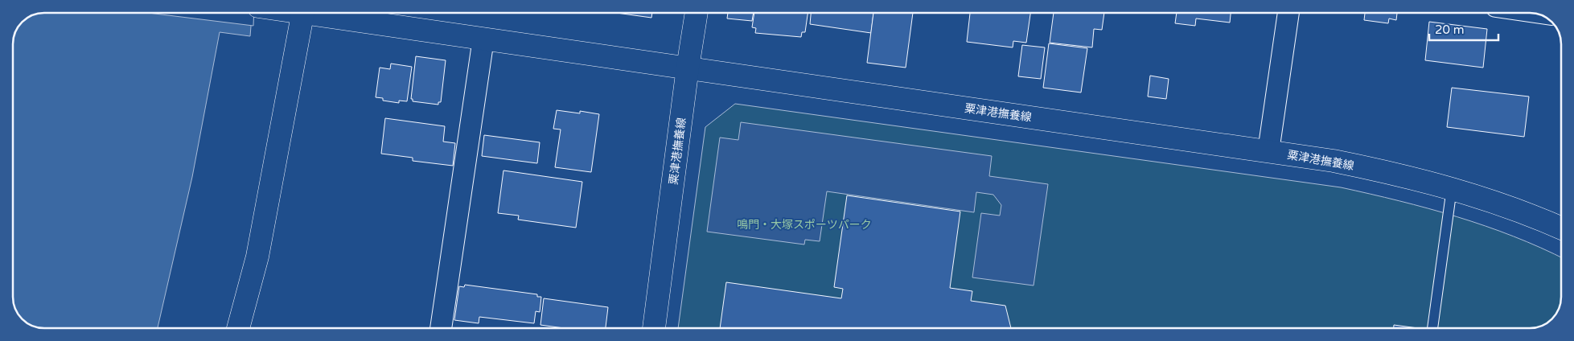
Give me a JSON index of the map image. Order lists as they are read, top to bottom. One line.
{"streets":{"main road":["粟津港撫養線"]},"parks":["鳴門・大塚スポーツパーク"],"scale_bar":"20 m"}
